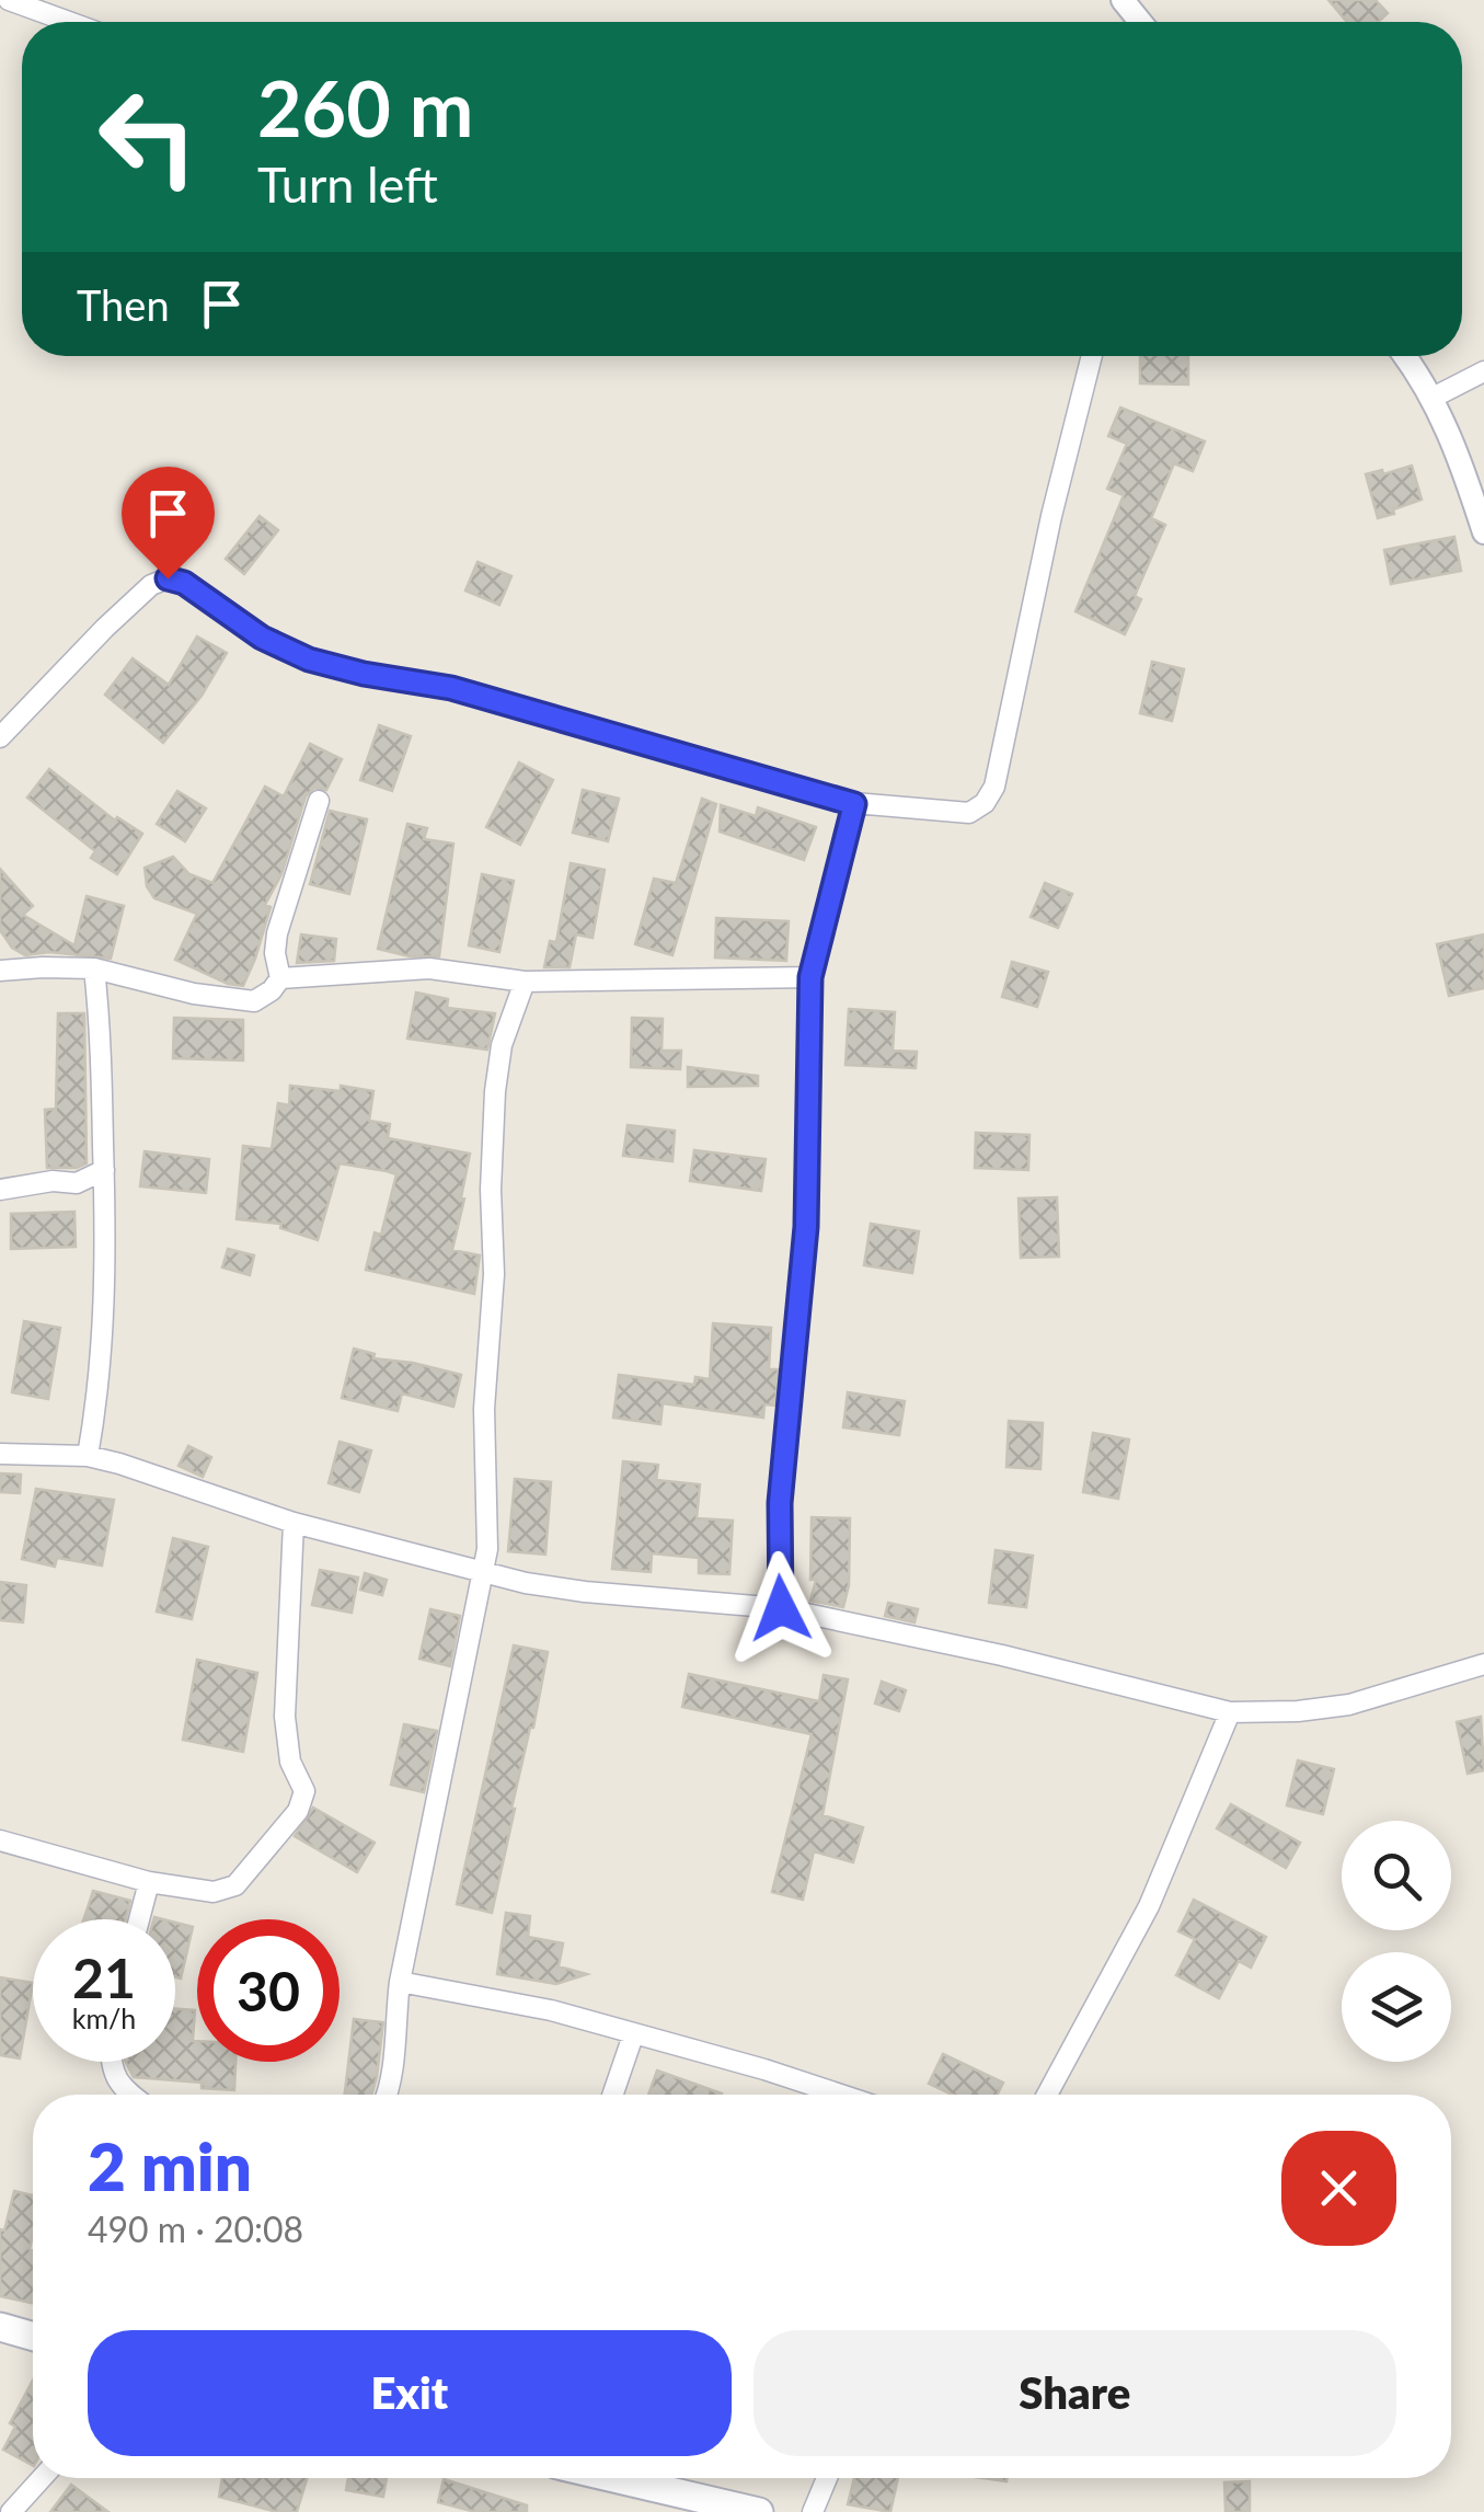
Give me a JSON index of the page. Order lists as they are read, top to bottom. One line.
{"page":{"turn":["260 m","Turn left"],"then":"Then","speed":"21 km/h","limit":"30","heading":["2 min","490 m · 20:08"],"buttons":["Exit","Share"]}}
